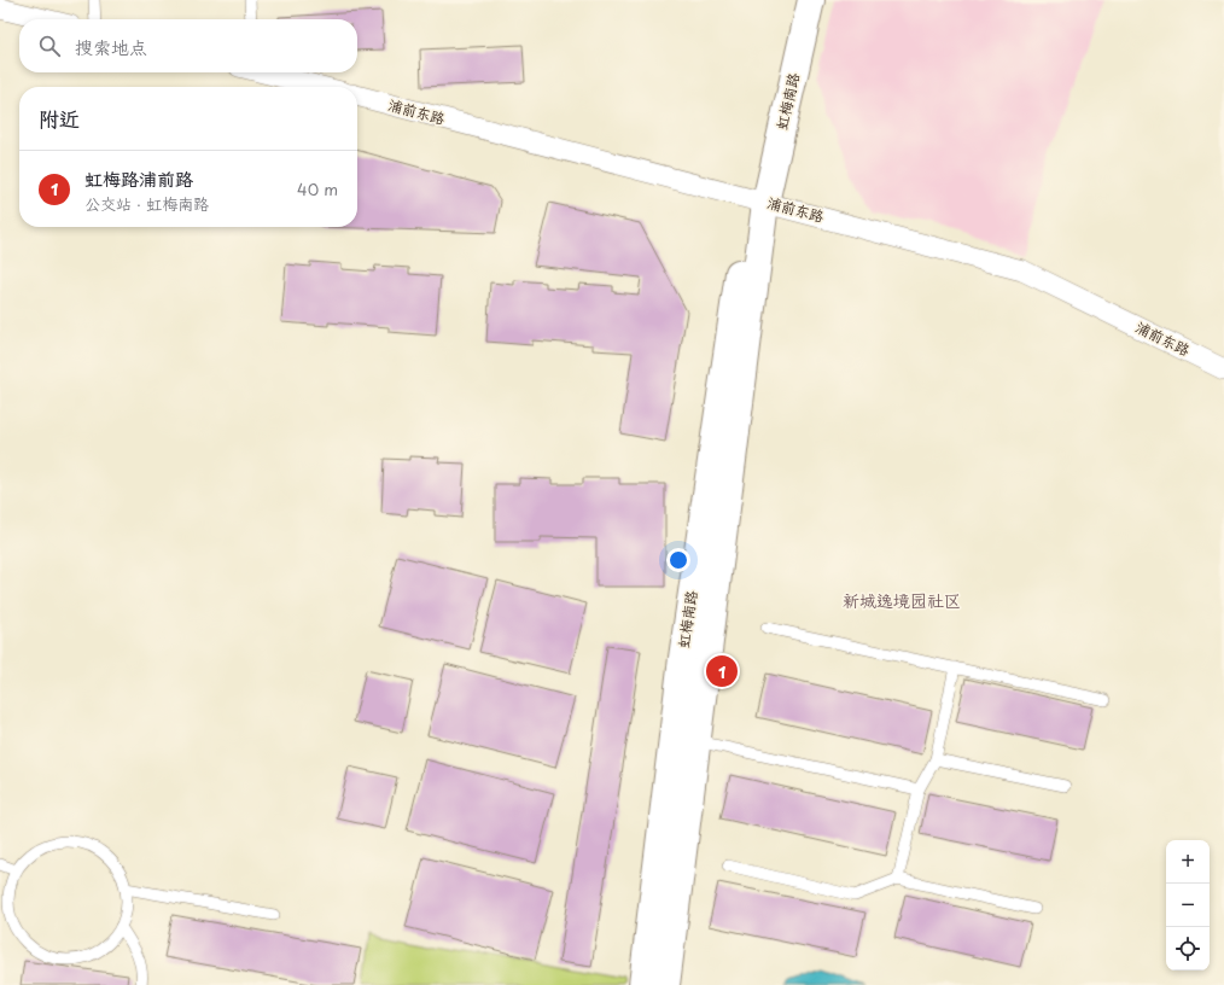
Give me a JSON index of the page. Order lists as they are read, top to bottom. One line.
{"streets":{"street":["虹梅南路","浦前东路"]},"crossings":[["虹梅南路","浦前东路"]],"districts":["新城逸境园社区"],"page":{"search":"搜索地点","heading":"附近","list":[{"mark":"1","name":"虹梅路浦前路","note":"公交站 · 虹梅南路","value":"40 m"}],"pins":"1","map_buttons":["+","−"]}}
